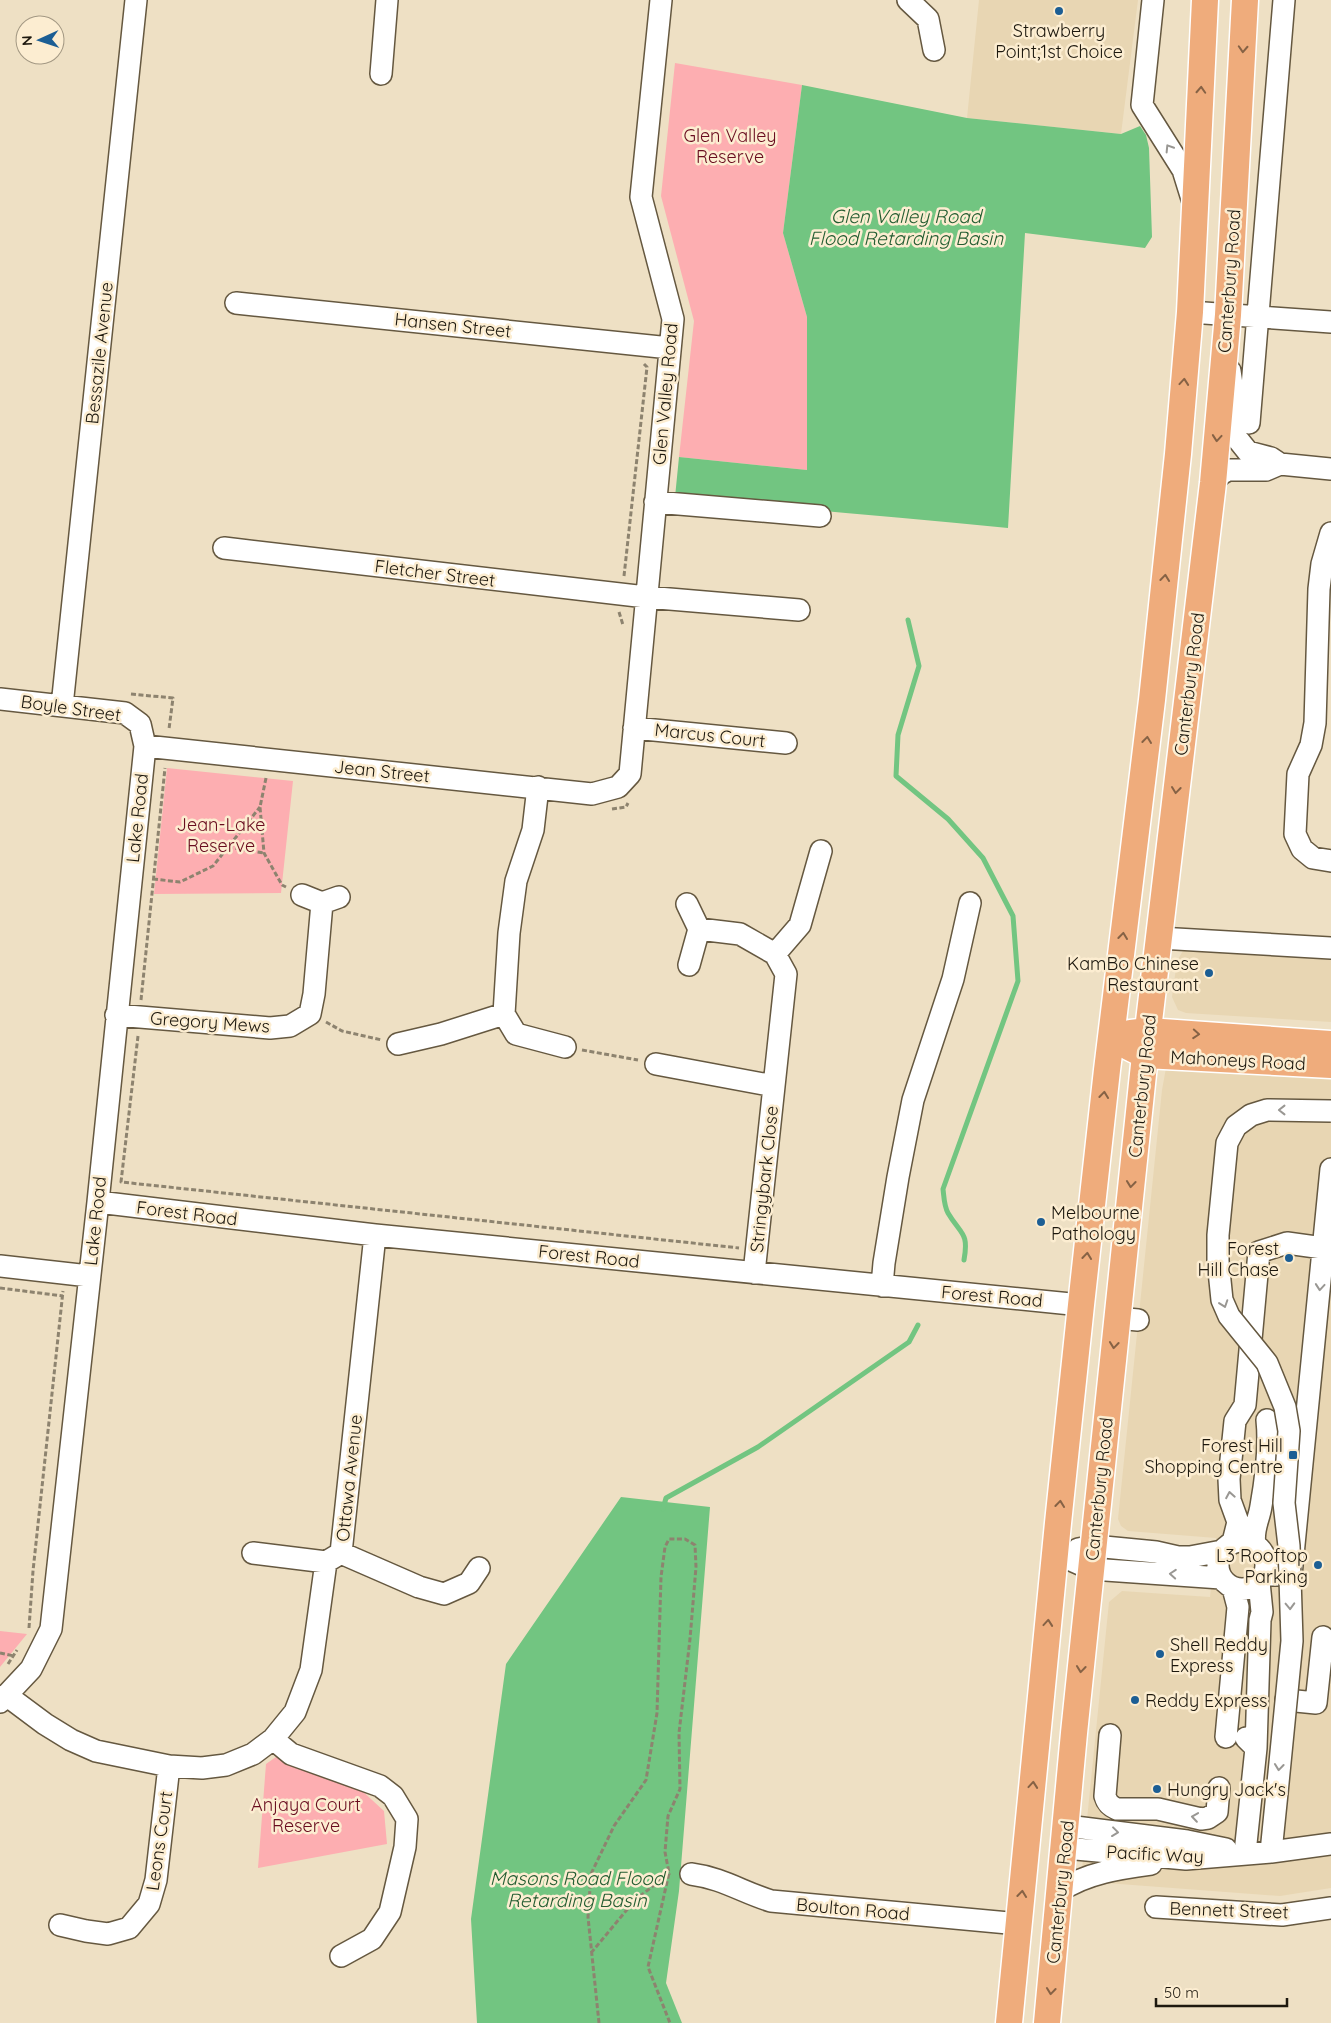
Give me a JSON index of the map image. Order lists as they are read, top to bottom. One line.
{"streets":{"main road":["Canterbury Road","Mahoneys Road"],"street":["Hansen Street","Bessazile Avenue","Glen Valley Road","Fletcher Street","Boyle Street","Marcus Court","Jean Street","Lake Road","Gregory Mews","Stringybark Close","Forest Road","Ottawa Avenue","Leons Court","Pacific Way","Boulton Road","Bennett Street"]},"crossings":[["Canterbury Road","Mahoneys Road"],["Canterbury Road","Forest Road"],["Canterbury Road","Pacific Way"],["Canterbury Road","Boulton Road"],["Hansen Street","Glen Valley Road"],["Bessazile Avenue","Boyle Street"],["Glen Valley Road","Fletcher Street"],["Glen Valley Road","Marcus Court"],["Glen Valley Road","Jean Street"],["Boyle Street","Lake Road"],["Jean Street","Lake Road"],["Lake Road","Gregory Mews"],["Lake Road","Forest Road"],["Lake Road","Ottawa Avenue"],["Stringybark Close","Forest Road"],["Forest Road","Ottawa Avenue"],["Ottawa Avenue","Leons Court"]],"water":["Glen Valley Road Flood Retarding Basin","Masons Road Flood Retarding Basin"],"parks":["Glen Valley Reserve","Jean-Lake Reserve","Anjaya Court Reserve"],"places":{"other":["Strawberry Point;1st Choice","KamBo Chinese Restaurant","Melbourne Pathology","Forest Hill Chase","L3 Rooftop Parking","Shell Reddy Express","Reddy Express","Hungry Jack's"],"transit":["Forest Hill Shopping Centre"]},"scale_bar":"50 m","north":"left"}
